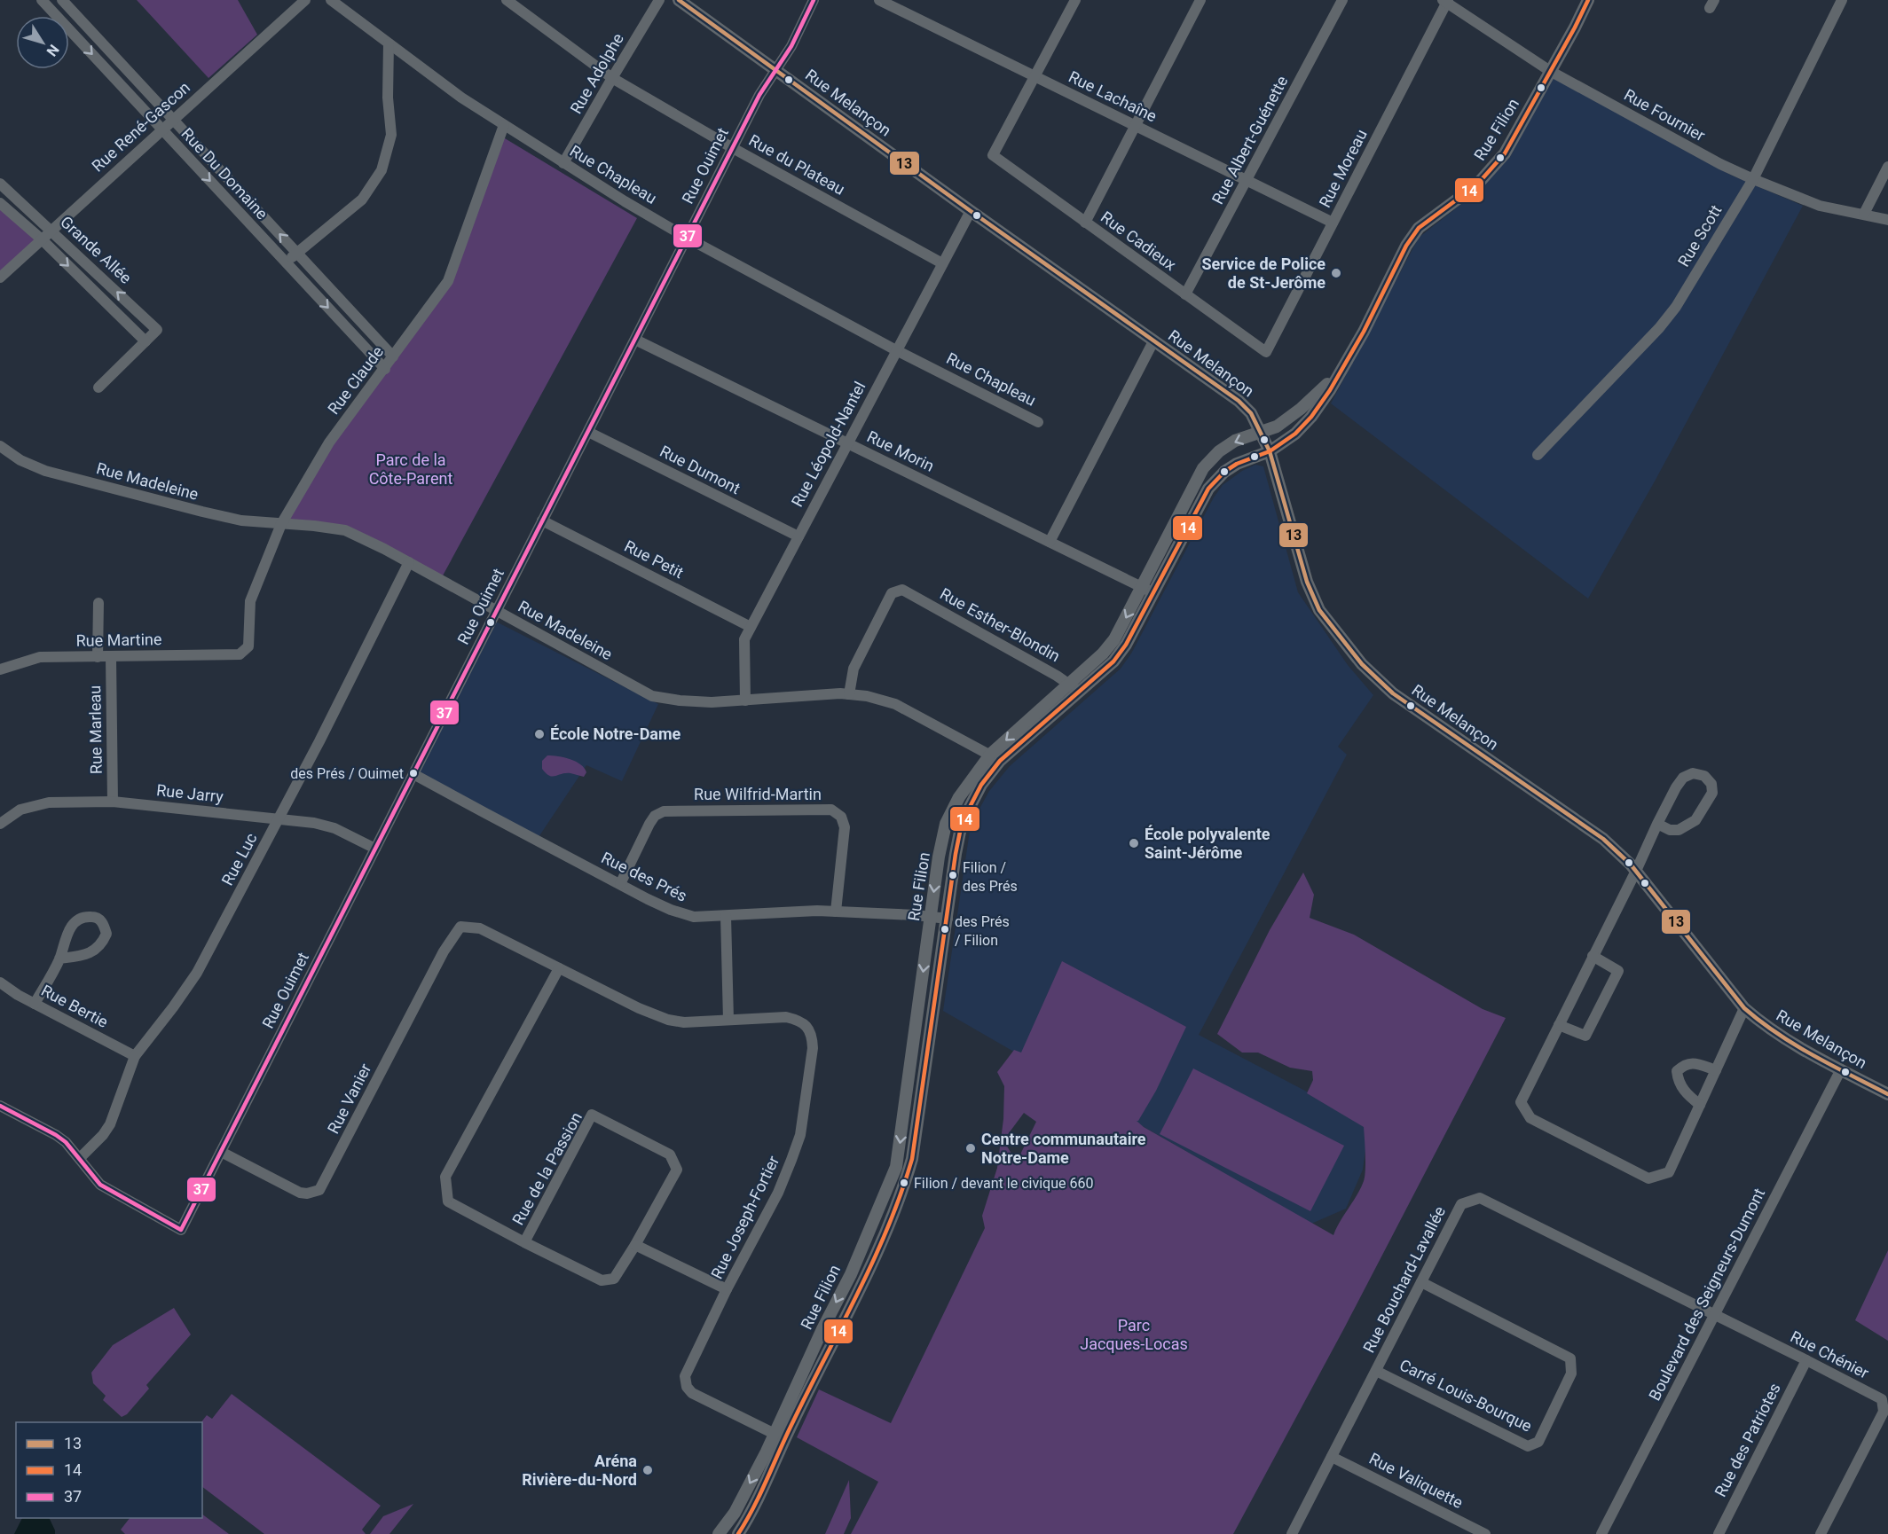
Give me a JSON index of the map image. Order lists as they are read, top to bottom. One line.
{"streets":{"street":["Rue Adolphe","Rue Lachaîne","Rue Melançon","Rue Fournier","Rue René-Gascon","Rue Filion","Rue Albert-Guénette","Rue du Plateau","Rue Ouimet","Rue Moreau","Rue Du Domaine","Rue Chapleau","Rue Scott","Rue Cadieux","Grande Allée","Rue Claude","Rue Léopold-Nantel","Rue Morin","Rue Dumont","Rue Madeleine","Rue Petit","Rue Esther-Blondin","Rue Martine","Rue Marleau","Rue Jarry","Rue Wilfrid-Martin","Rue Luc","Rue des Prés","Rue Bertie","Rue Vanier","Rue de la Passion","Rue Joseph-Fortier","Rue Bouchard-Lavallée","Boulevard des Seigneurs-Dumont","Rue Chénier","Carré Louis-Bourque","Rue des Patriotes","Rue Valiquette"]},"crossings":[["Rue Adolphe","Rue du Plateau"],["Rue Adolphe","Rue Chapleau"],["Rue Lachaîne","Rue Albert-Guénette"],["Rue Lachaîne","Rue Moreau"],["Rue Lachaîne","Rue Cadieux"],["Rue Melançon","Rue Filion"],["Rue Melançon","Rue Ouimet"],["Rue Melançon","Rue Léopold-Nantel"],["Rue Melançon","Boulevard des Seigneurs-Dumont"],["Rue Fournier","Rue Filion"],["Rue Fournier","Rue Moreau"],["Rue Fournier","Rue Scott"],["Rue René-Gascon","Rue Du Domaine"],["Rue René-Gascon","Grande Allée"],["Rue Filion","Rue Morin"],["Rue Filion","Rue Madeleine"],["Rue Filion","Rue Esther-Blondin"],["Rue Filion","Rue des Prés"],["Rue Filion","Rue Joseph-Fortier"],["Rue Albert-Guénette","Rue Cadieux"],["Rue du Plateau","Rue Ouimet"],["Rue du Plateau","Rue Léopold-Nantel"],["Rue Ouimet","Rue Chapleau"],["Rue Ouimet","Rue Morin"],["Rue Ouimet","Rue Dumont"],["Rue Ouimet","Rue Madeleine"],["Rue Ouimet","Rue Petit"],["Rue Ouimet","Rue Jarry"],["Rue Ouimet","Rue Luc"],["Rue Ouimet","Rue des Prés"],["Rue Ouimet","Rue Vanier"],["Rue Moreau","Rue Cadieux"],["Rue Du Domaine","Rue Claude"],["Rue Chapleau","Rue Claude"],["Rue Chapleau","Rue Léopold-Nantel"],["Rue Claude","Rue Madeleine"],["Rue Claude","Rue Martine"],["Rue Léopold-Nantel","Rue Morin"],["Rue Léopold-Nantel","Rue Dumont"],["Rue Léopold-Nantel","Rue Madeleine"],["Rue Léopold-Nantel","Rue Petit"],["Rue Madeleine","Rue Esther-Blondin"],["Rue Madeleine","Rue Luc"],["Rue Martine","Rue Marleau"],["Rue Marleau","Rue Jarry"],["Rue Jarry","Rue Luc"],["Rue Wilfrid-Martin","Rue des Prés"],["Rue Luc","Rue Bertie"],["Rue Vanier","Rue Joseph-Fortier"],["Rue Bouchard-Lavallée","Boulevard des Seigneurs-Dumont"],["Rue Bouchard-Lavallée","Rue Chénier"],["Rue Bouchard-Lavallée","Carré Louis-Bourque"],["Rue Bouchard-Lavallée","Rue Valiquette"],["Boulevard des Seigneurs-Dumont","Rue Chénier"],["Rue Chénier","Rue des Patriotes"]],"parks":["Parc de la Côte-Parent","Parc Jacques-Locas"],"places":["Service de Police de St-Jerôme","École Notre-Dame","des Prés / Ouimet","École polyvalente Saint-Jérôme","Filion / des Prés","des Prés / Filion","Centre communautaire Notre-Dame","Filion / devant le civique 660","Aréna Rivière-du-Nord"],"lines":["transit line 13","transit line 14","transit line 37"],"legend":["13","14","37"],"north":"bottom right"}
